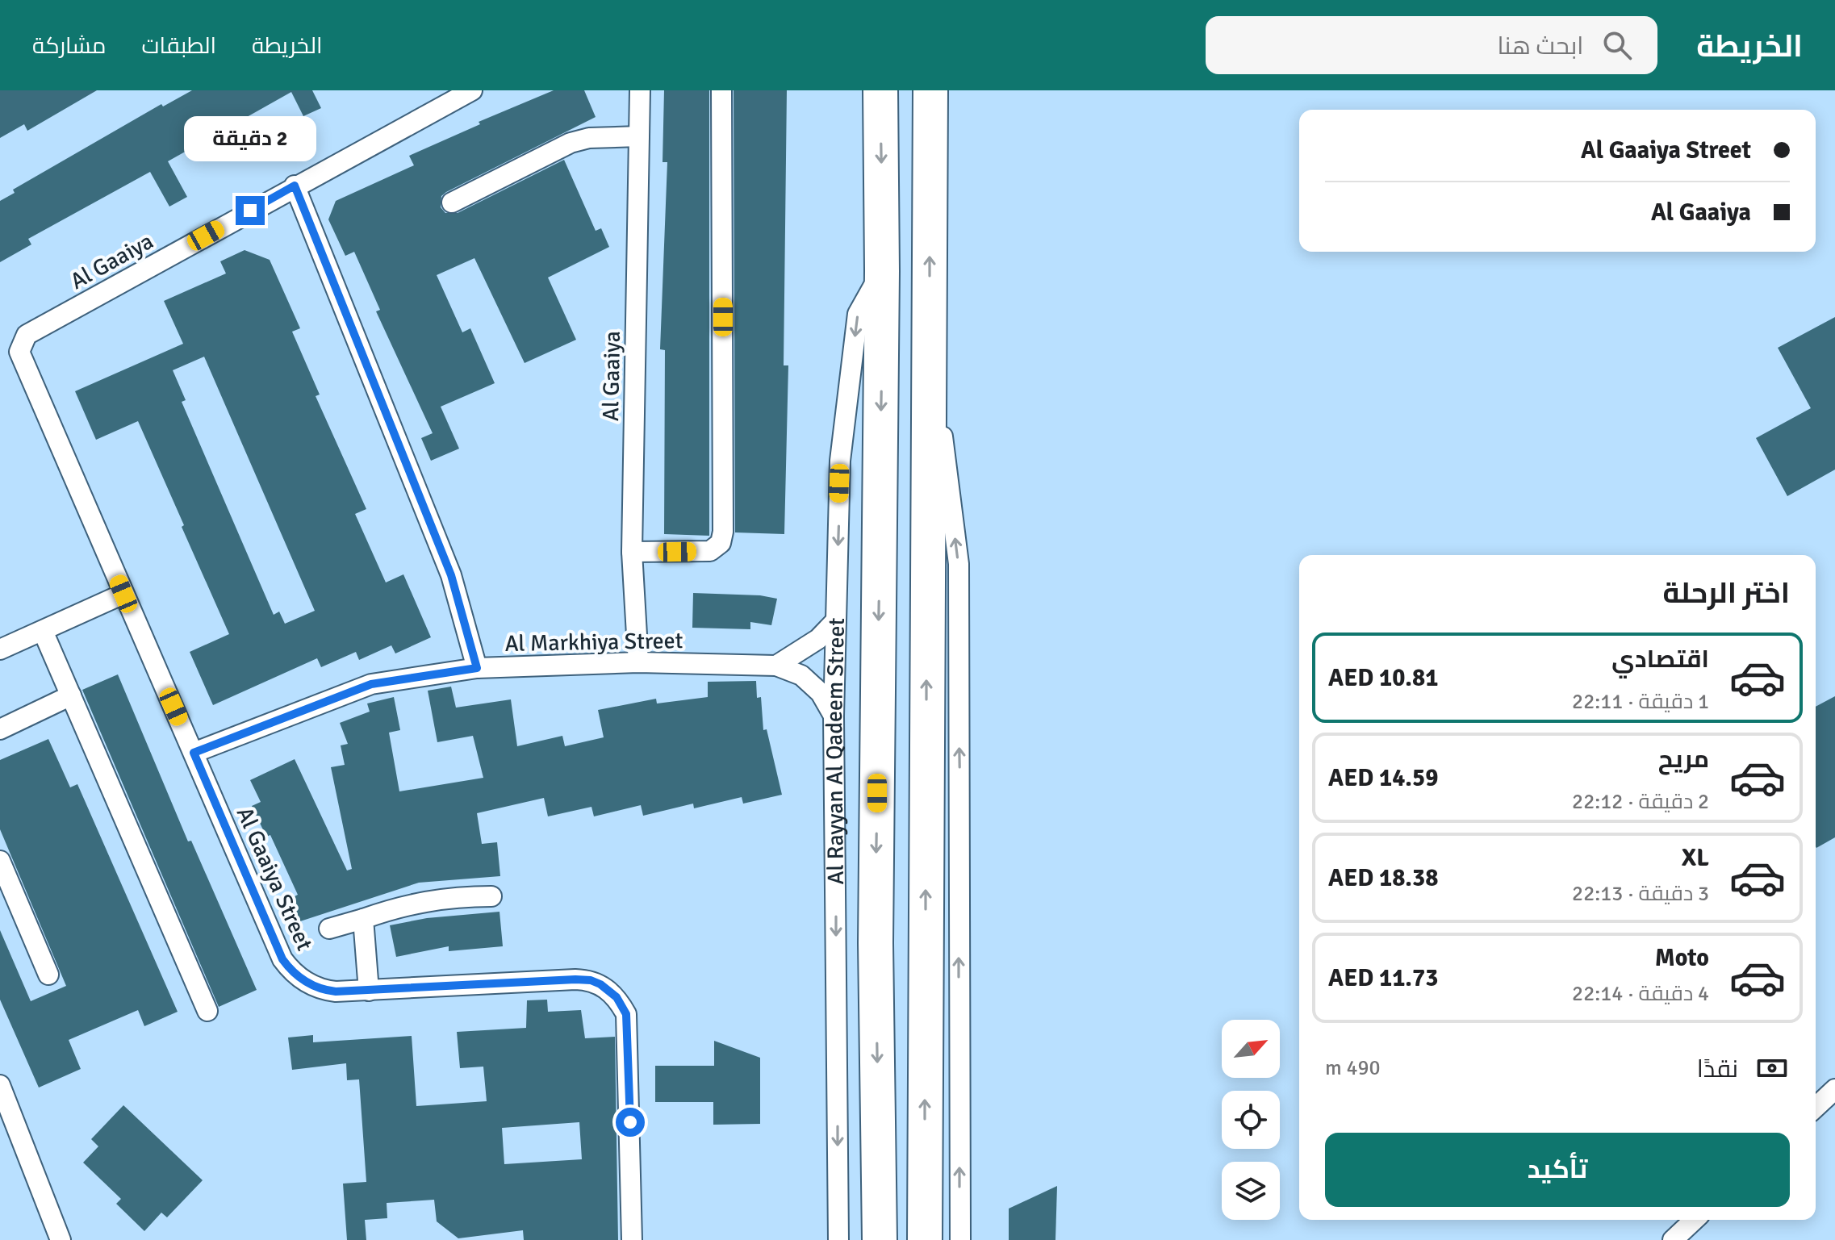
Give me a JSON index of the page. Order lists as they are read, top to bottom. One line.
{"streets":{"highway":["Al Rayyan Al Qadeem Street"],"street":["Al Gaaiya","Al Markhiya Street","Al Gaaiya Street"]},"crossings":[["Al Gaaiya","Al Markhiya Street"],["Al Markhiya Street","Al Rayyan Al Qadeem Street"],["Al Markhiya Street","Al Gaaiya Street"]],"north":"top right","page":{"header":"الخريطة","search":"ابحث هنا","nav":["الخريطة","الطبقات","مشاركة"],"banner":["Al Gaaiya Street","Al Gaaiya"],"bubble":"2 دقيقة","heading":"اختر الرحلة","list":[{"name":"اقتصادي","note":"1 دقيقة · 22:11","value":"AED 10.81"},{"name":"مريح","note":"2 دقيقة · 22:12","value":"AED 14.59"},{"name":"XL","note":"3 دقيقة · 22:13","value":"AED 18.38"},{"name":"Moto","note":"4 دقيقة · 22:14","value":"AED 11.73"}],"pay":["نقدًا","490 m"],"buttons":"تأكيد"}}
